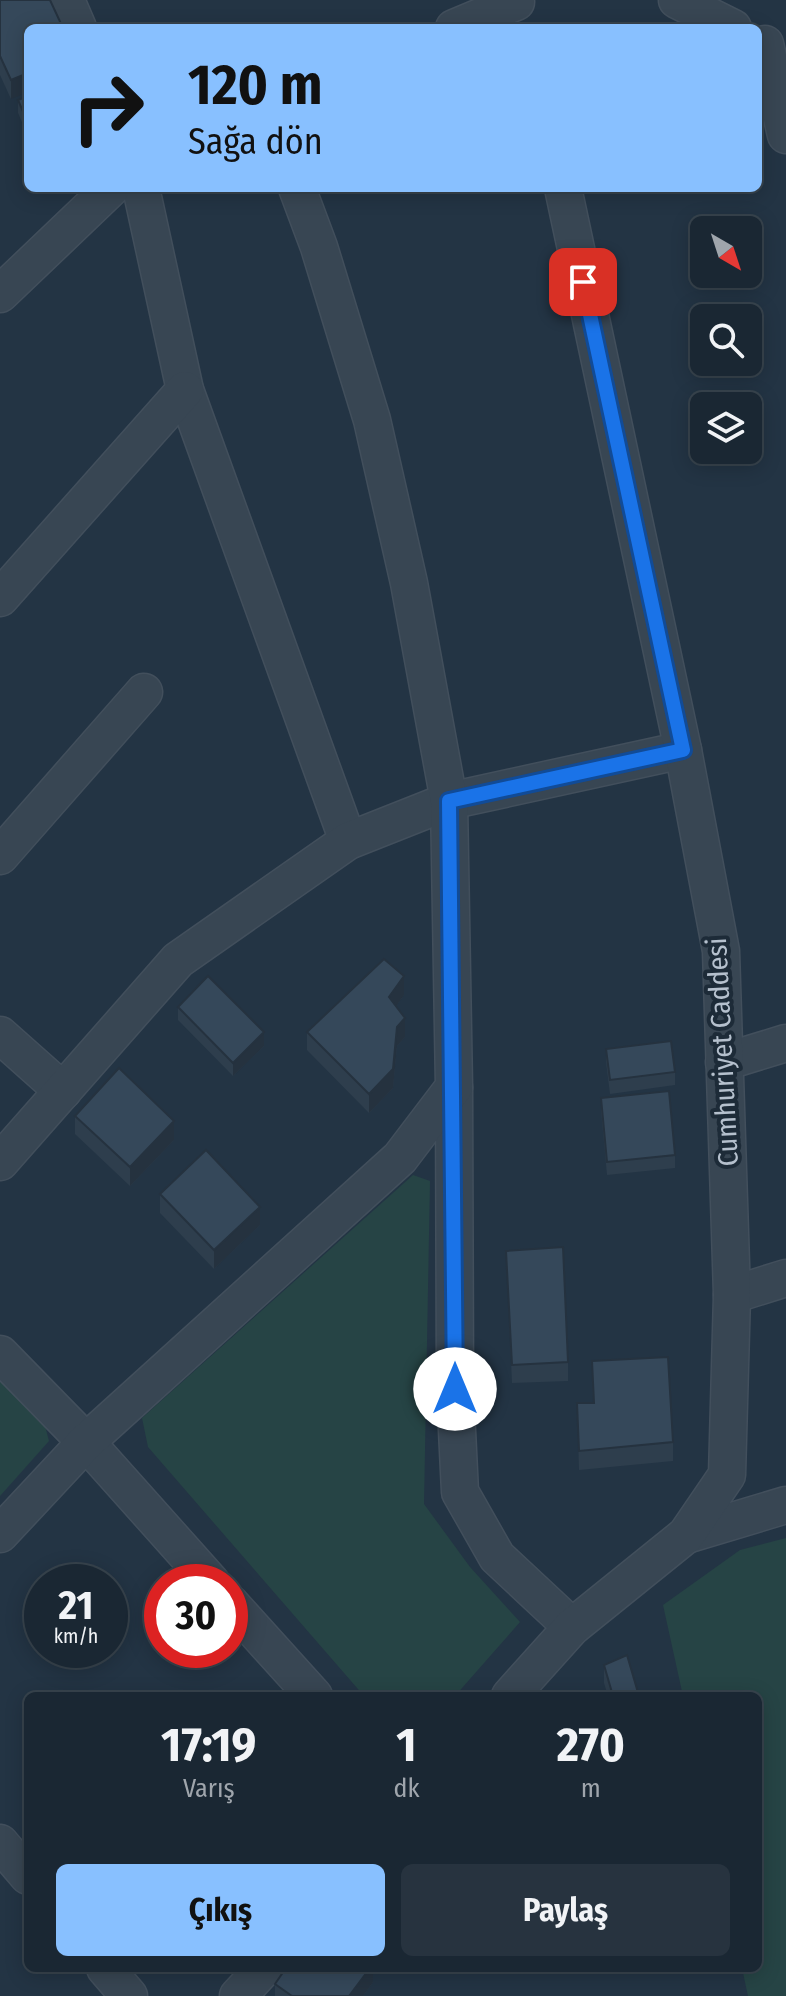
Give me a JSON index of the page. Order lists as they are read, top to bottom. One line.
{"streets":{"street":["Cumhuriyet Caddesi"]},"north":"bottom right","page":{"turn":["120 m","Sağa dön"],"speed":"21 km/h","limit":"30","eta":["17:19","Varış","1","dk","270","m"],"buttons":["Çıkış","Paylaş"]}}
